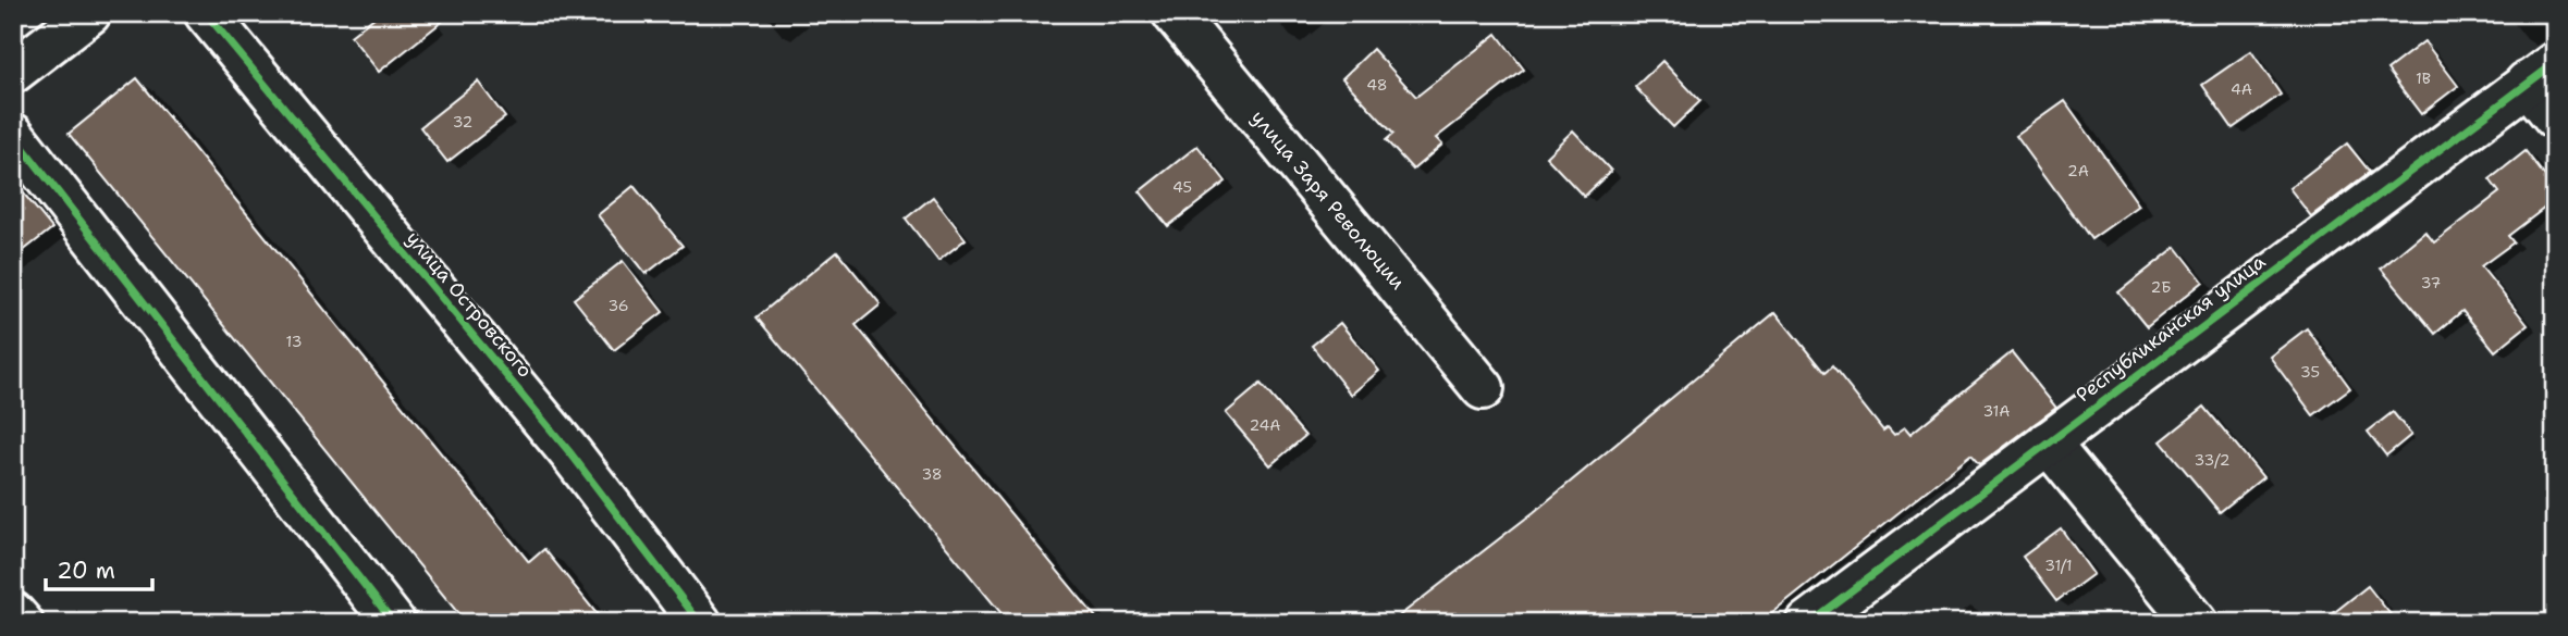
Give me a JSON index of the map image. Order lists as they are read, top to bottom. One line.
{"streets":{"street":["улица Заря Революции","улица Островского","Республиканская улица"]},"house_numbers":["1В","48","4А","32","2А","45","37","2Б","36","13","35","31А","24А","33/2","38","31/1"],"scale_bar":"20 m"}
